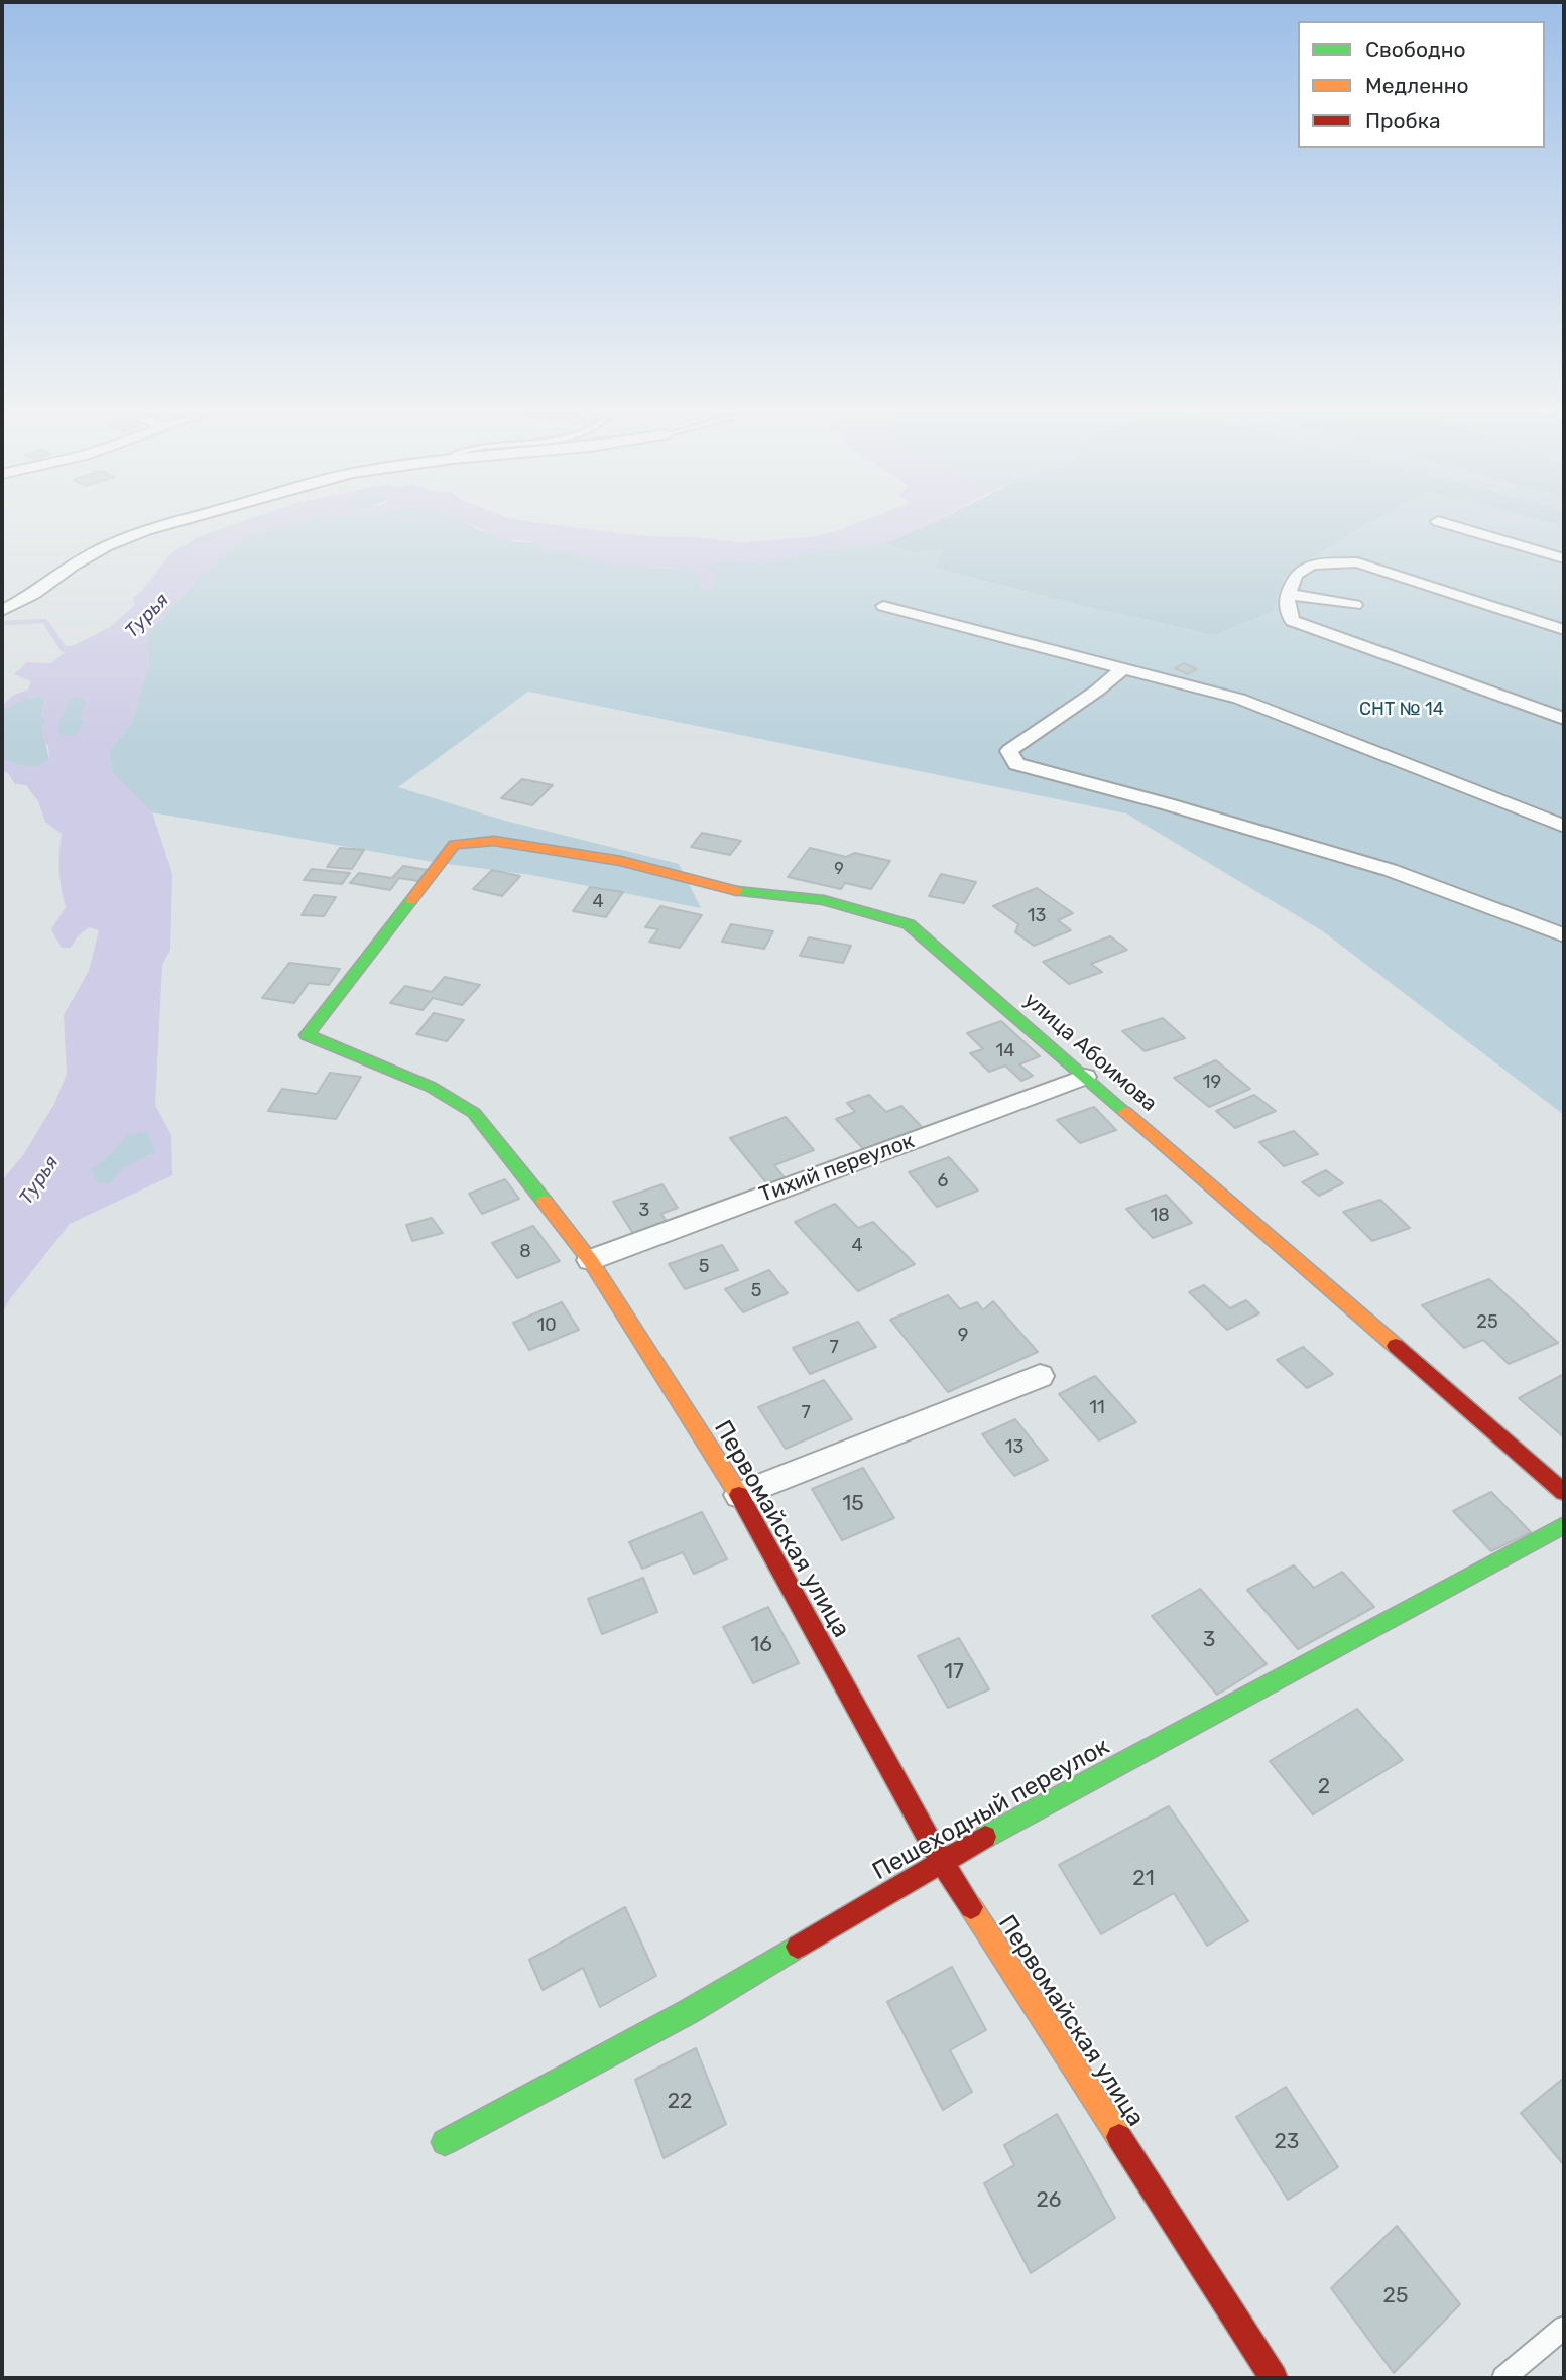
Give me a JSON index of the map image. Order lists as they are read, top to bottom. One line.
{"streets":{"street":["улица Абоимова","Тихий переулок","Первомайская улица","Пешеходный переулок"]},"crossings":[["улица Абоимова","Тихий переулок"],["улица Абоимова","Первомайская улица"],["Тихий переулок","Первомайская улица"],["Первомайская улица","Пешеходный переулок"]],"water":["Турья"],"parks":["СНТ № 14"],"house_numbers":["9","4","13","14","19","6","3","18","4","8","5","5","25","10","9","7","11","7","13","15","3","16","17","2","21","22","23","26","25"],"legend":["Свободно","Медленно","Пробка"]}
